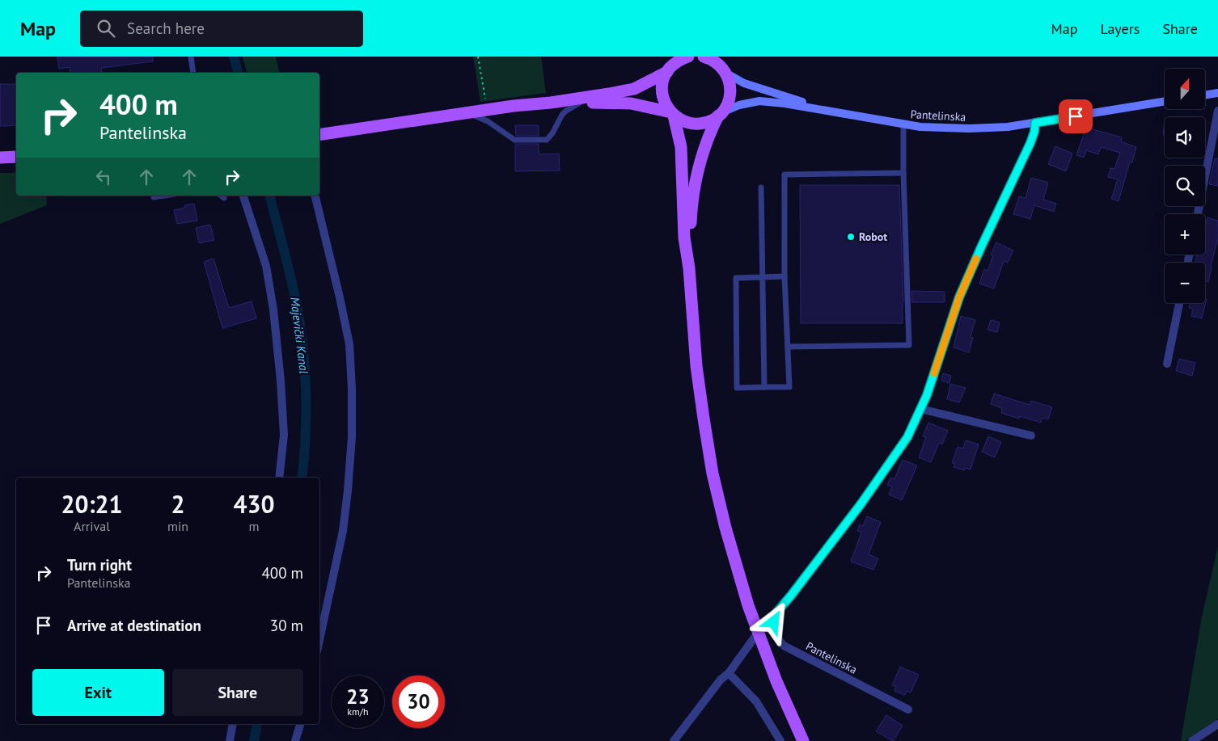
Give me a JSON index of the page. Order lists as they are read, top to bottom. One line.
{"streets":{"main road":["Pantelinska"]},"water":["Majevički Kanal"],"places":["Robot"],"north":"top","page":{"header":"Map","search":"Search here","nav":["Map","Layers","Share"],"map_buttons":["+","−"],"turn":["400 m","Pantelinska"],"eta":["20:21","Arrival","2","min","430","m"],"list":[{"name":"Turn right","note":"Pantelinska","value":"400 m"},{"name":"Arrive at destination","value":"30 m"}],"buttons":["Exit","Share"],"speed":"23 km/h","limit":"30"}}
